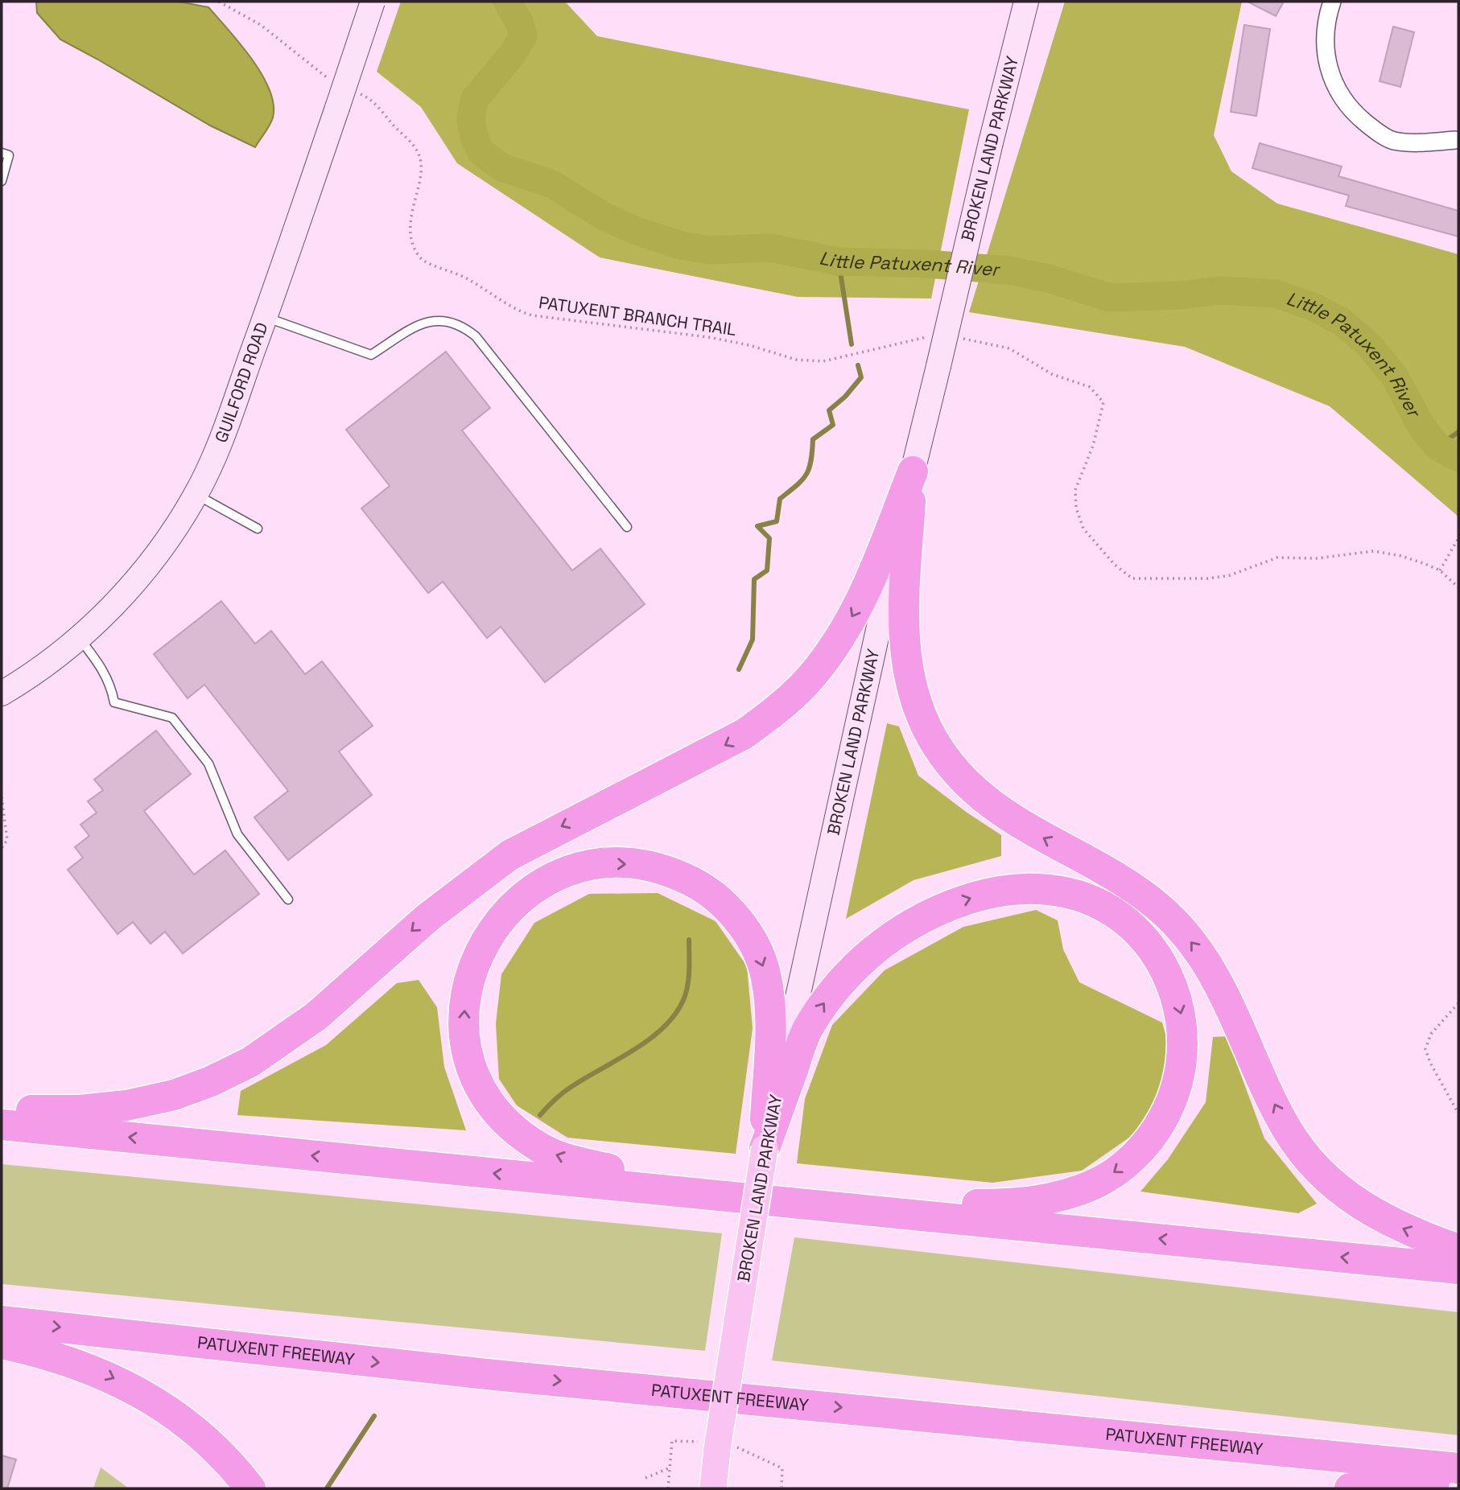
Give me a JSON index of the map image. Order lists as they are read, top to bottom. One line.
{"streets":{"highway":["PATUXENT FREEWAY"],"main road":["BROKEN LAND PARKWAY"],"street":["GUILFORD ROAD"],"path":["PATUXENT BRANCH TRAIL"]},"water":["Little Patuxent River"]}
